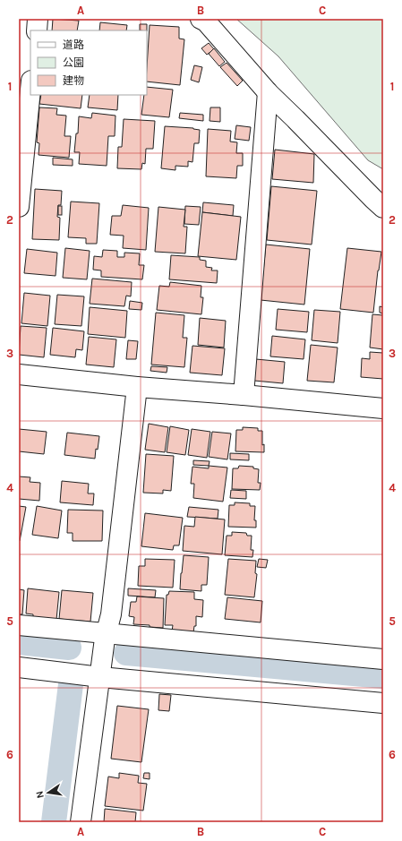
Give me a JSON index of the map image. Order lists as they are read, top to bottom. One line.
{"legend":["道路","公園","建物"],"north":"left","grid":{"columns":["A","B","C"],"rows":["1","2","3","4","5","6"]}}
